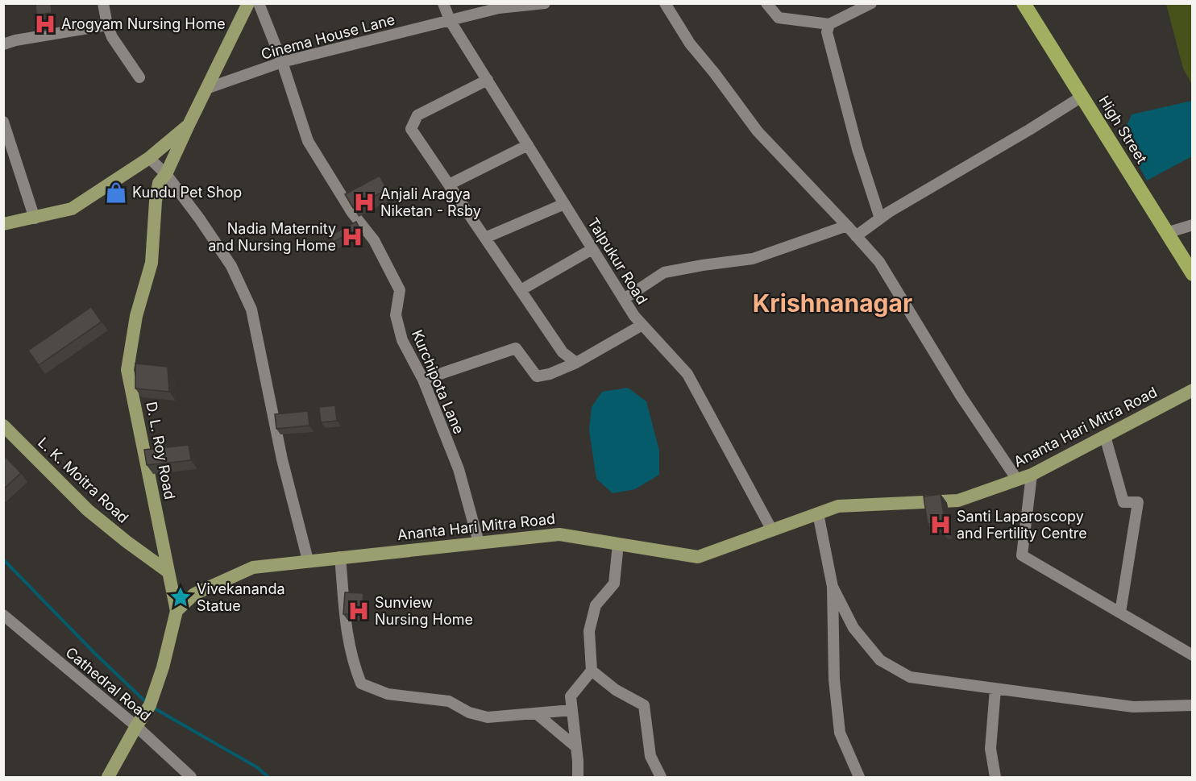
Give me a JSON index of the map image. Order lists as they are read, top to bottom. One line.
{"streets":{"highway":["High Street"],"main road":["Ananta Hari Mitra Road","D. L. Roy Road","L. K. Moitra Road"],"street":["Cinema House Lane","Talpukur Road","Kurchipota Lane","Cathedral Road"]},"crossings":[["Cinema House Lane","Talpukur Road"],["Cinema House Lane","Kurchipota Lane"],["Cinema House Lane","D. L. Roy Road"],["Talpukur Road","Ananta Hari Mitra Road"],["Kurchipota Lane","Ananta Hari Mitra Road"],["Ananta Hari Mitra Road","D. L. Roy Road"],["D. L. Roy Road","L. K. Moitra Road"],["D. L. Roy Road","Cathedral Road"]],"districts":["Krishnanagar"],"places":{"hospital":["Arogyam Nursing Home","Anjali Aragya Niketan - Rsby","Nadia Maternity and Nursing Home","Santi Laparoscopy and Fertility Centre","Sunview Nursing Home"],"shop":["Kundu Pet Shop"],"place":["Vivekananda Statue"]}}
